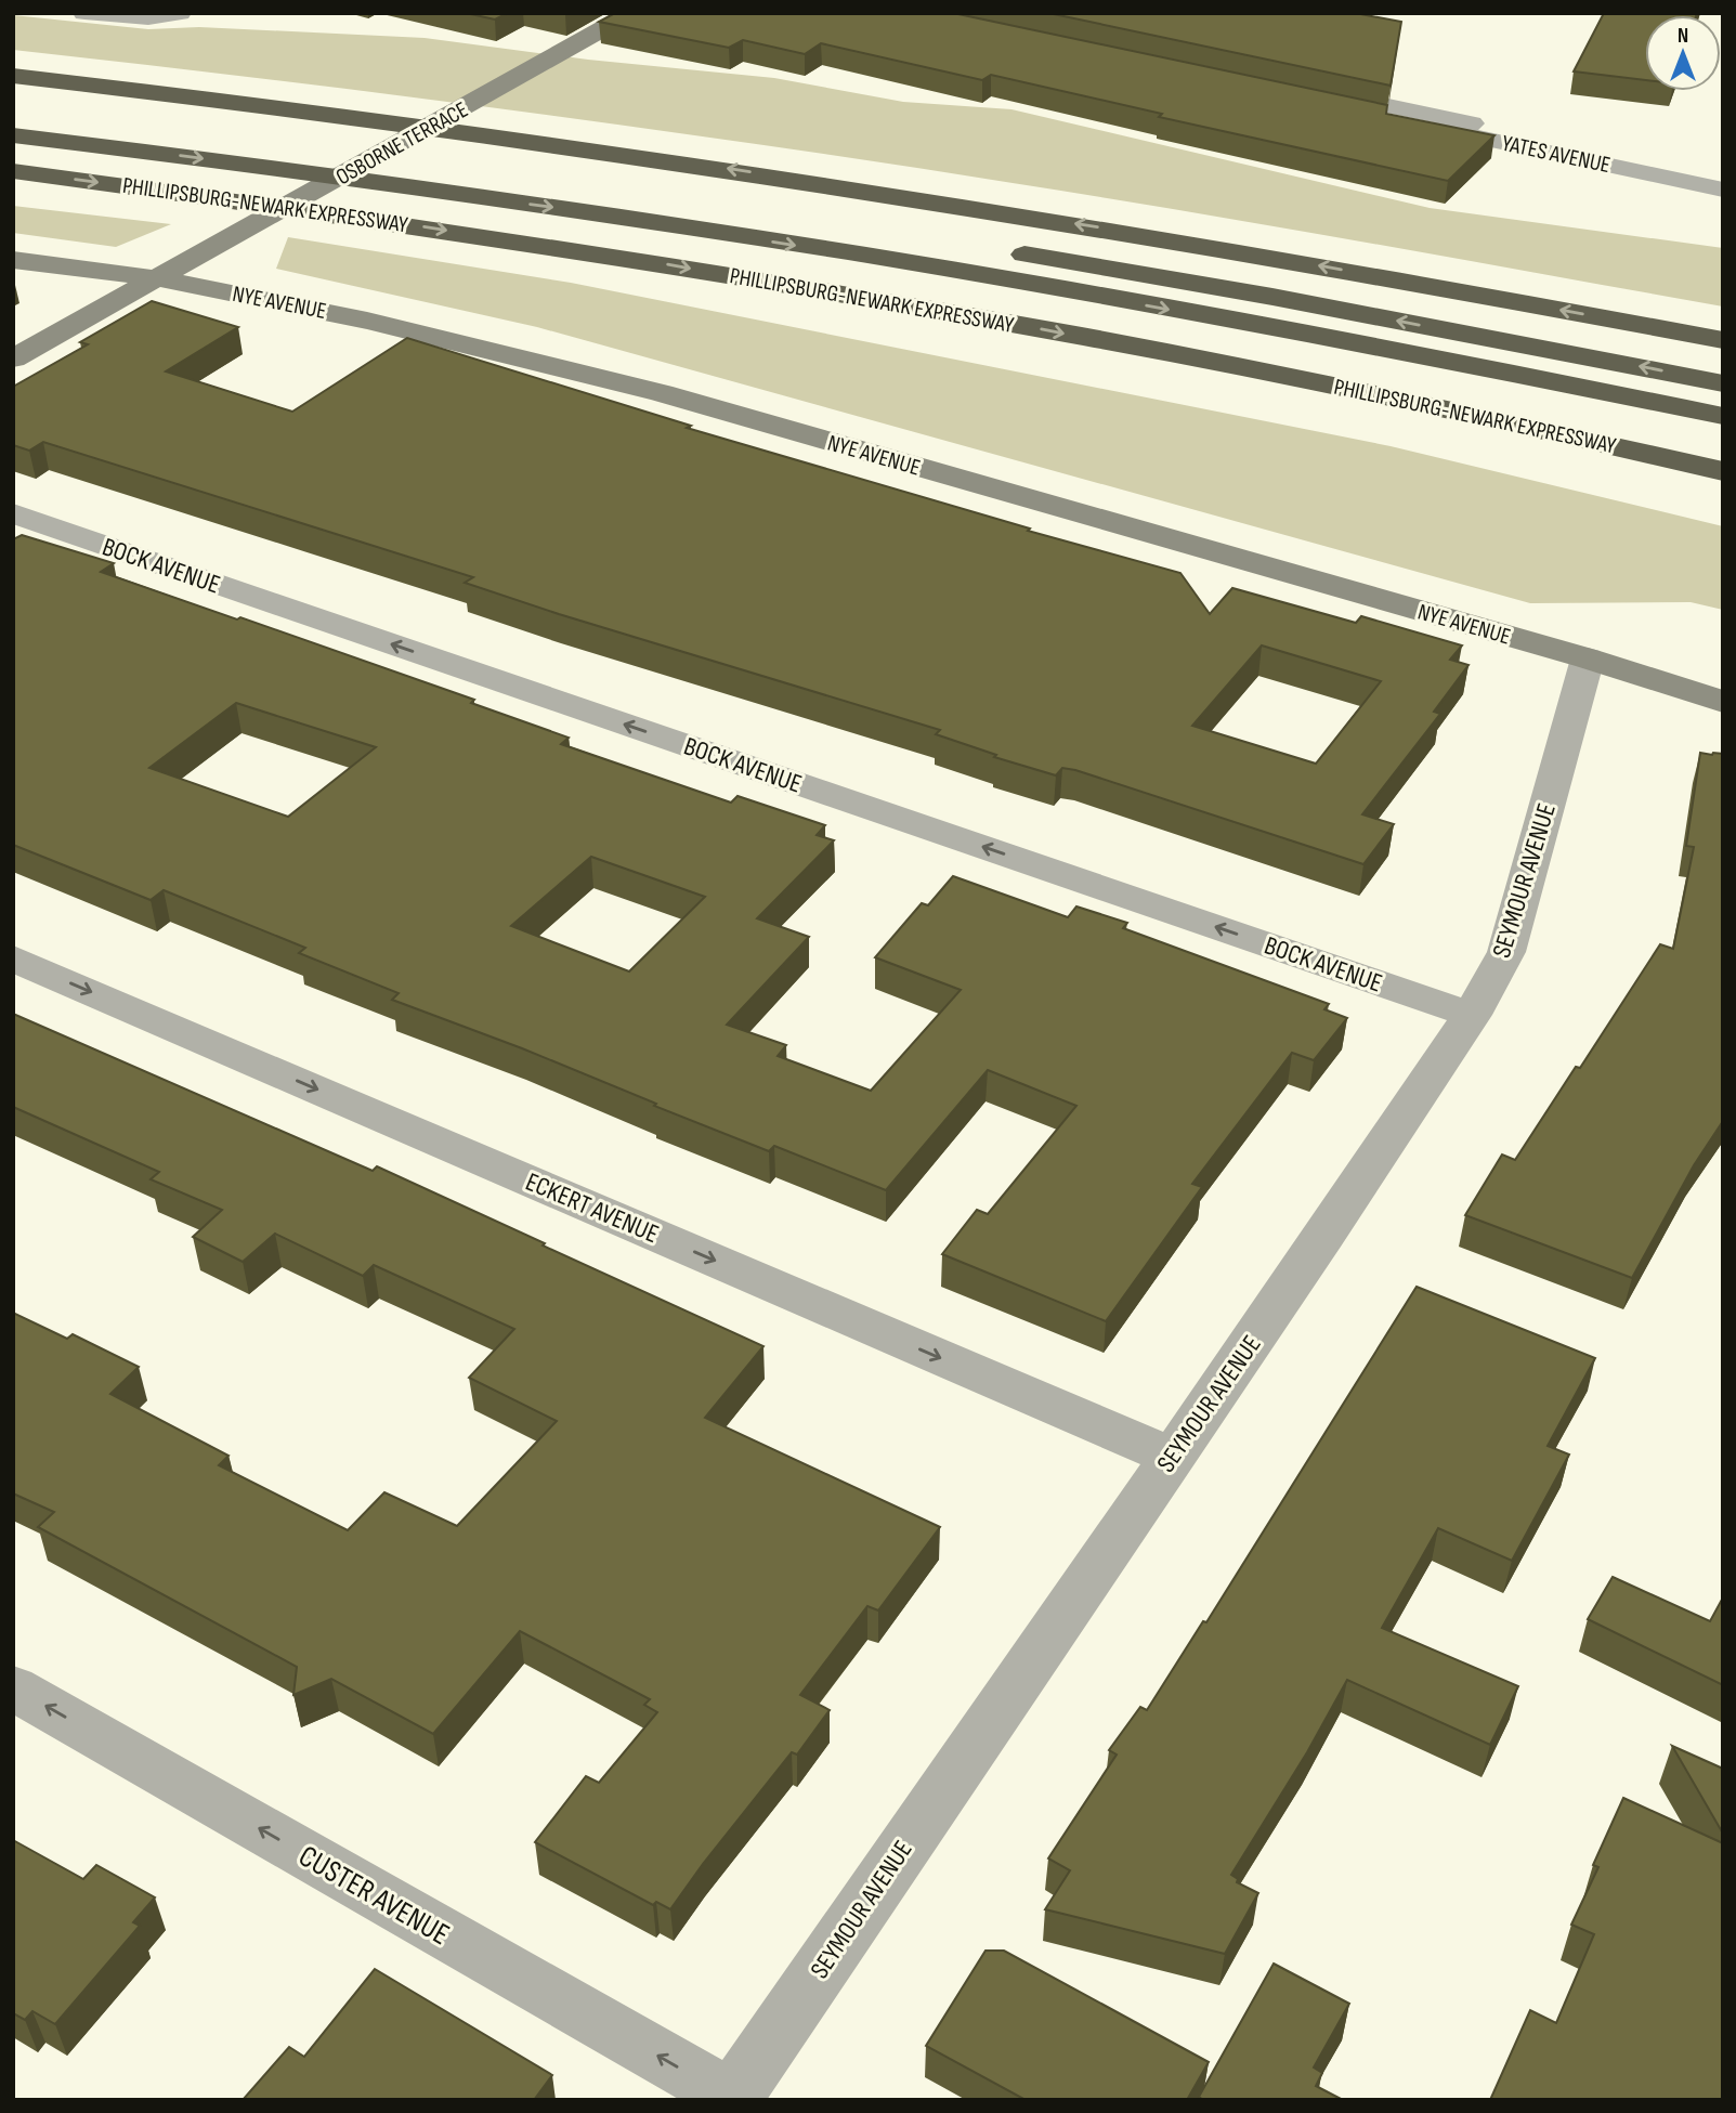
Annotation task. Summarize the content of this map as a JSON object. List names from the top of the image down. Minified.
{"streets":{"highway":["PHILLIPSBURG-NEWARK EXPRESSWAY"],"street":["OSBORNE TERRACE","YATES AVENUE","NYE AVENUE","BOCK AVENUE","SEYMOUR AVENUE","ECKERT AVENUE","CUSTER AVENUE"]},"crossings":[["OSBORNE TERRACE","NYE AVENUE"],["NYE AVENUE","SEYMOUR AVENUE"],["BOCK AVENUE","SEYMOUR AVENUE"],["SEYMOUR AVENUE","ECKERT AVENUE"],["SEYMOUR AVENUE","CUSTER AVENUE"]],"one_way":["BOCK AVENUE","ECKERT AVENUE","CUSTER AVENUE"],"north":"top"}
